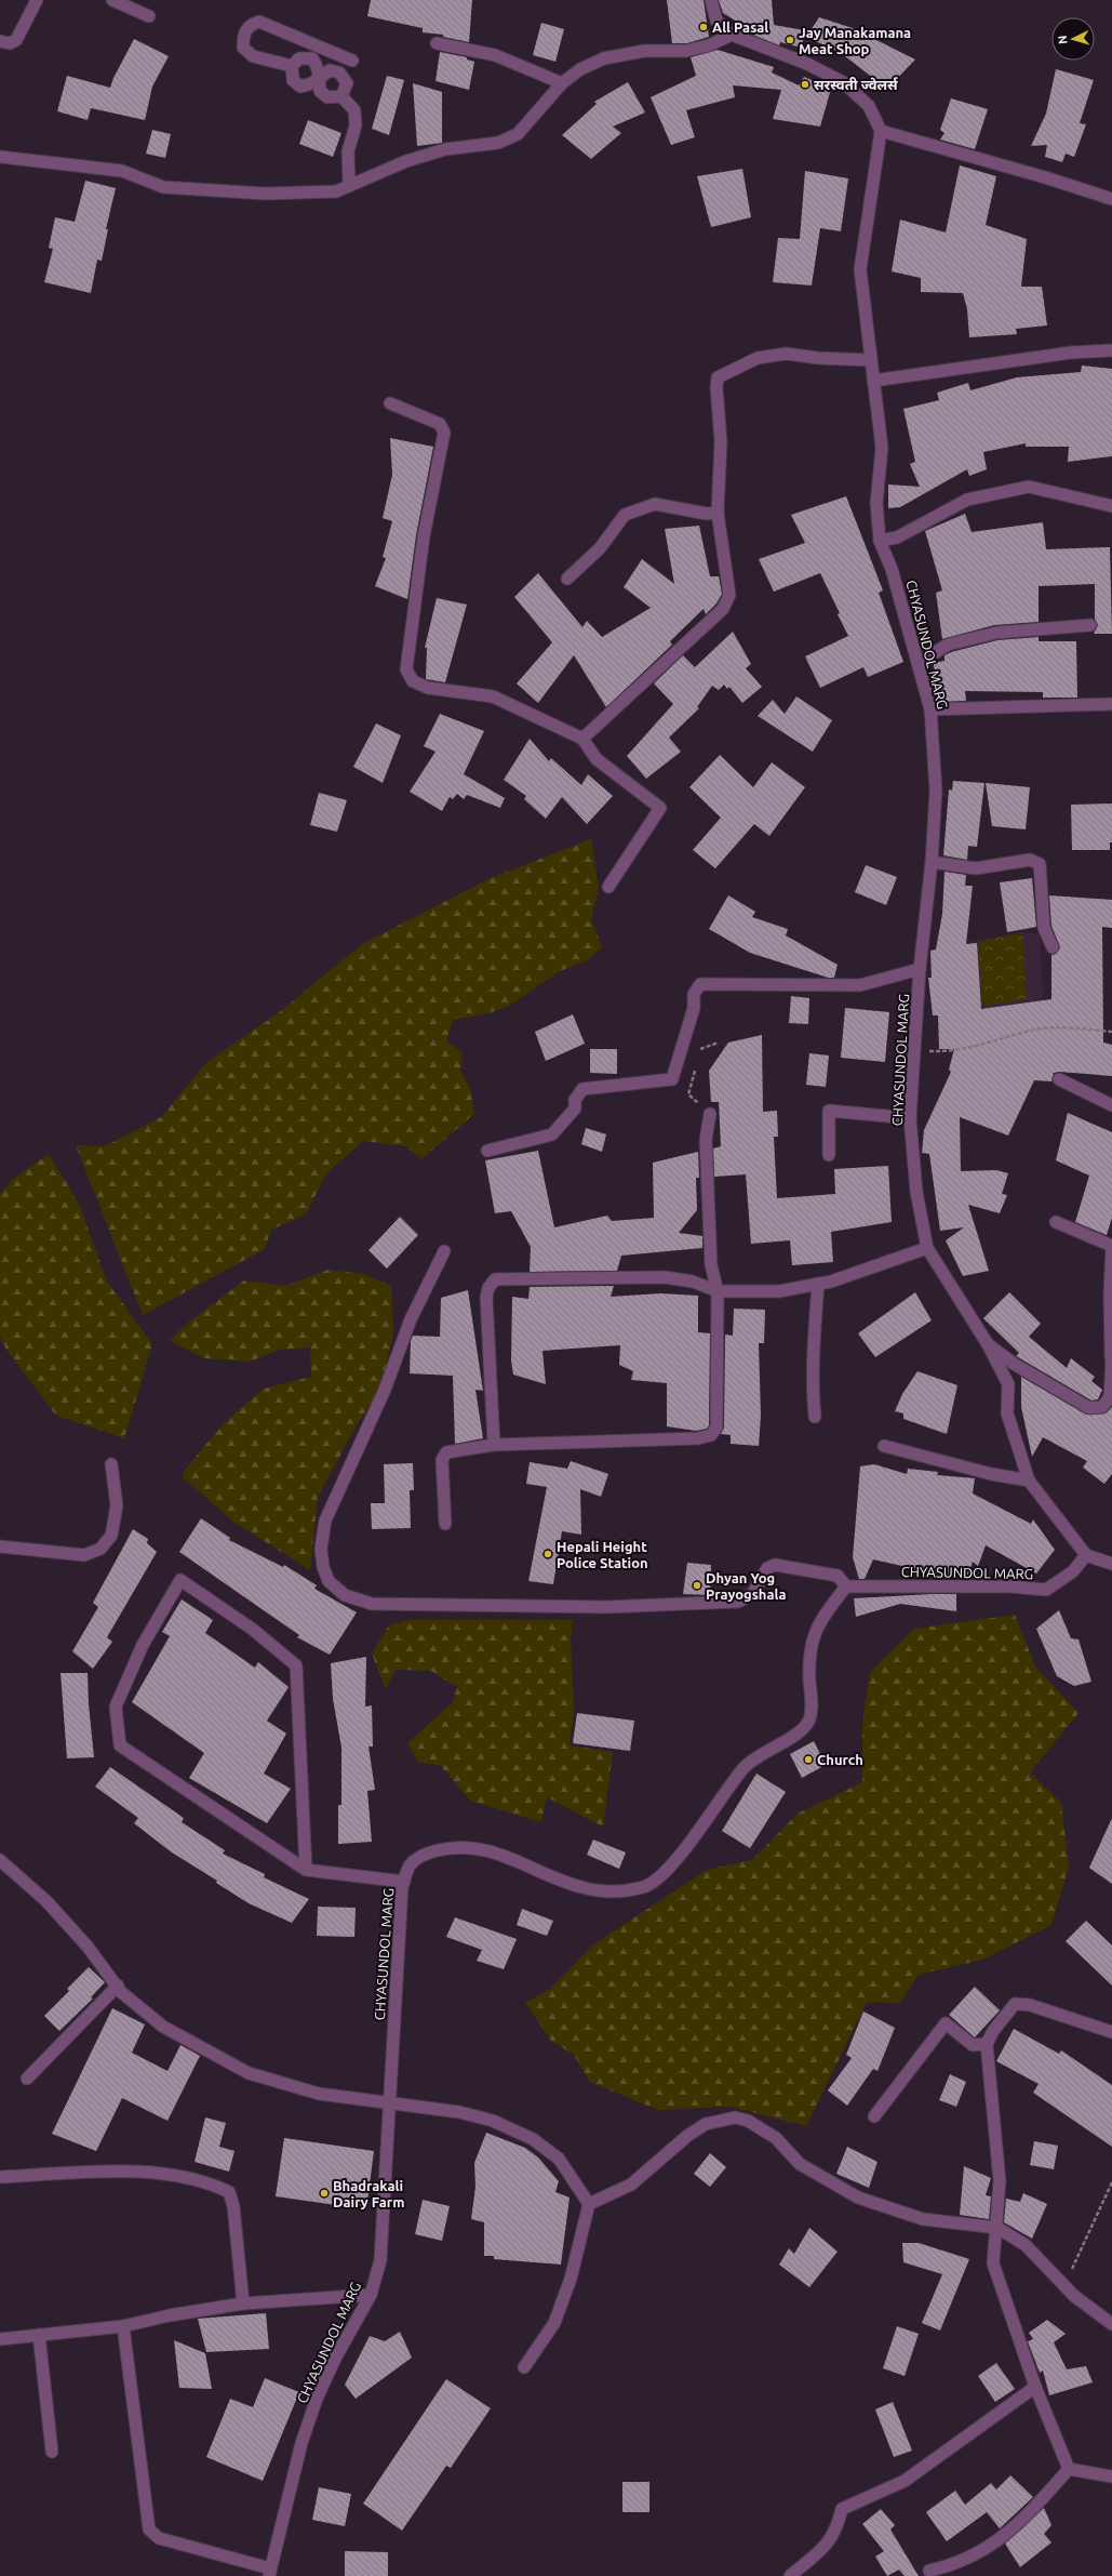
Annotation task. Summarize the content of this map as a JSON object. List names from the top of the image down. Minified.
{"streets":{"street":["CHYASUNDOL MARG"]},"places":["All Pasal","Jay Manakamana Meat Shop","सरस्वती ज्वेलर्स","Hepali Height Police Station","Dhyan Yog Prayogshala","Church","Bhadrakali Dairy Farm"],"north":"left"}
